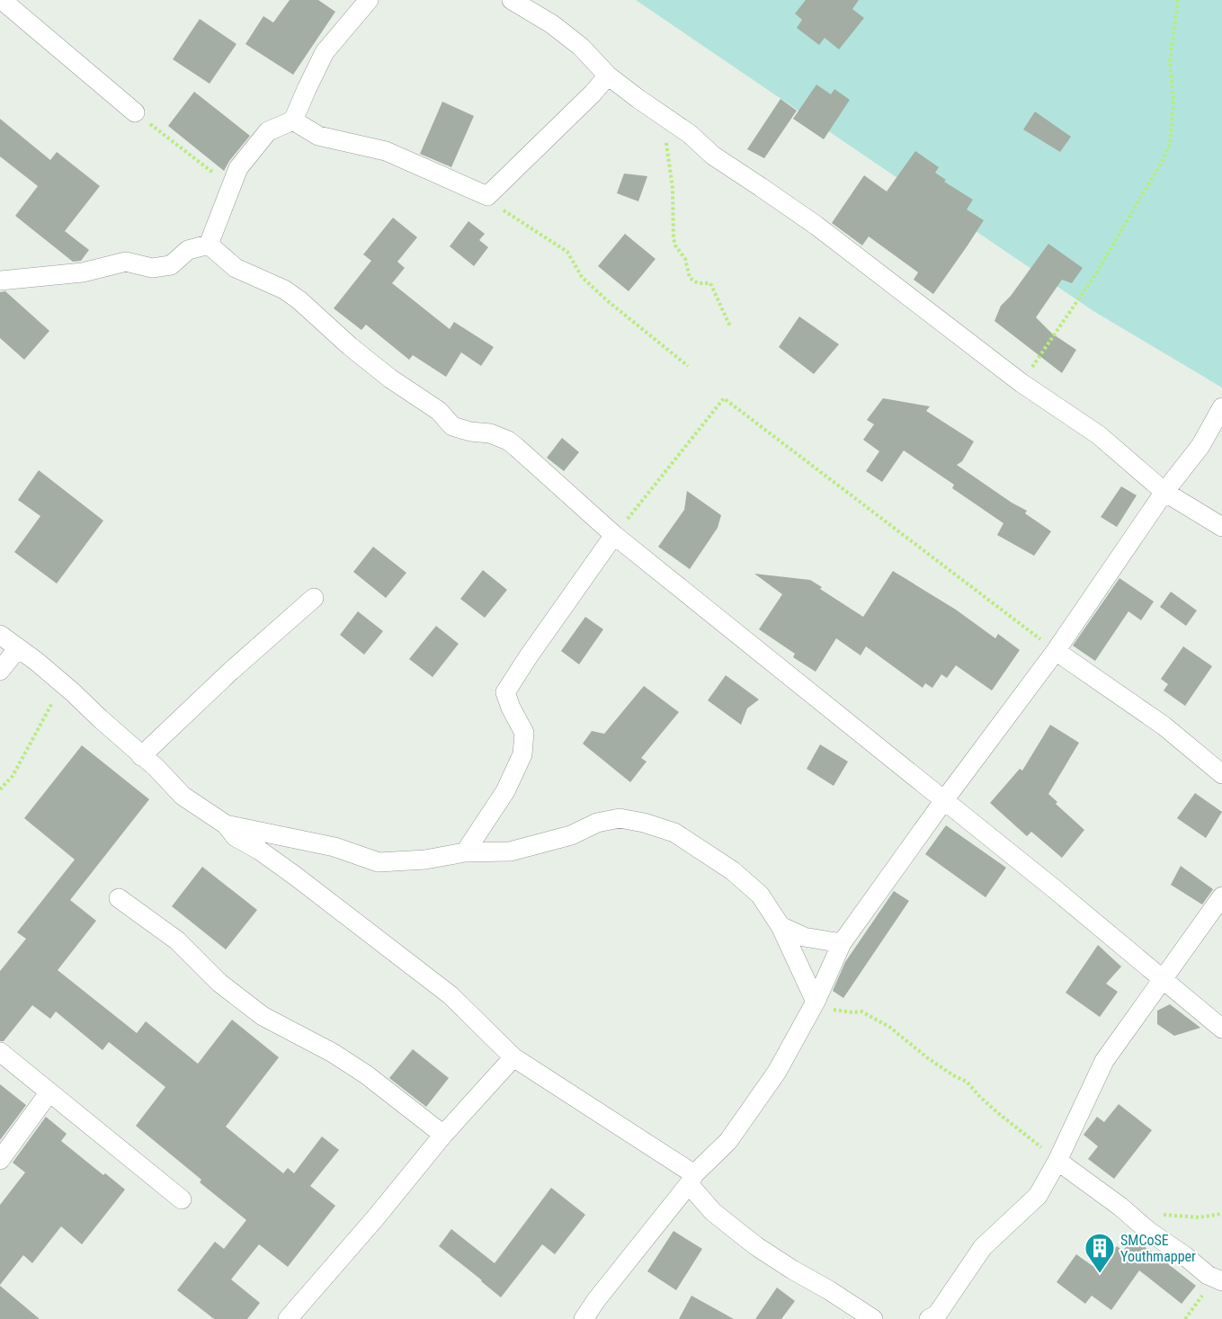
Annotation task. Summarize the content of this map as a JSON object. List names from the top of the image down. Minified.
{"places":{"building":["SMCoSE Youthmapper"]}}
